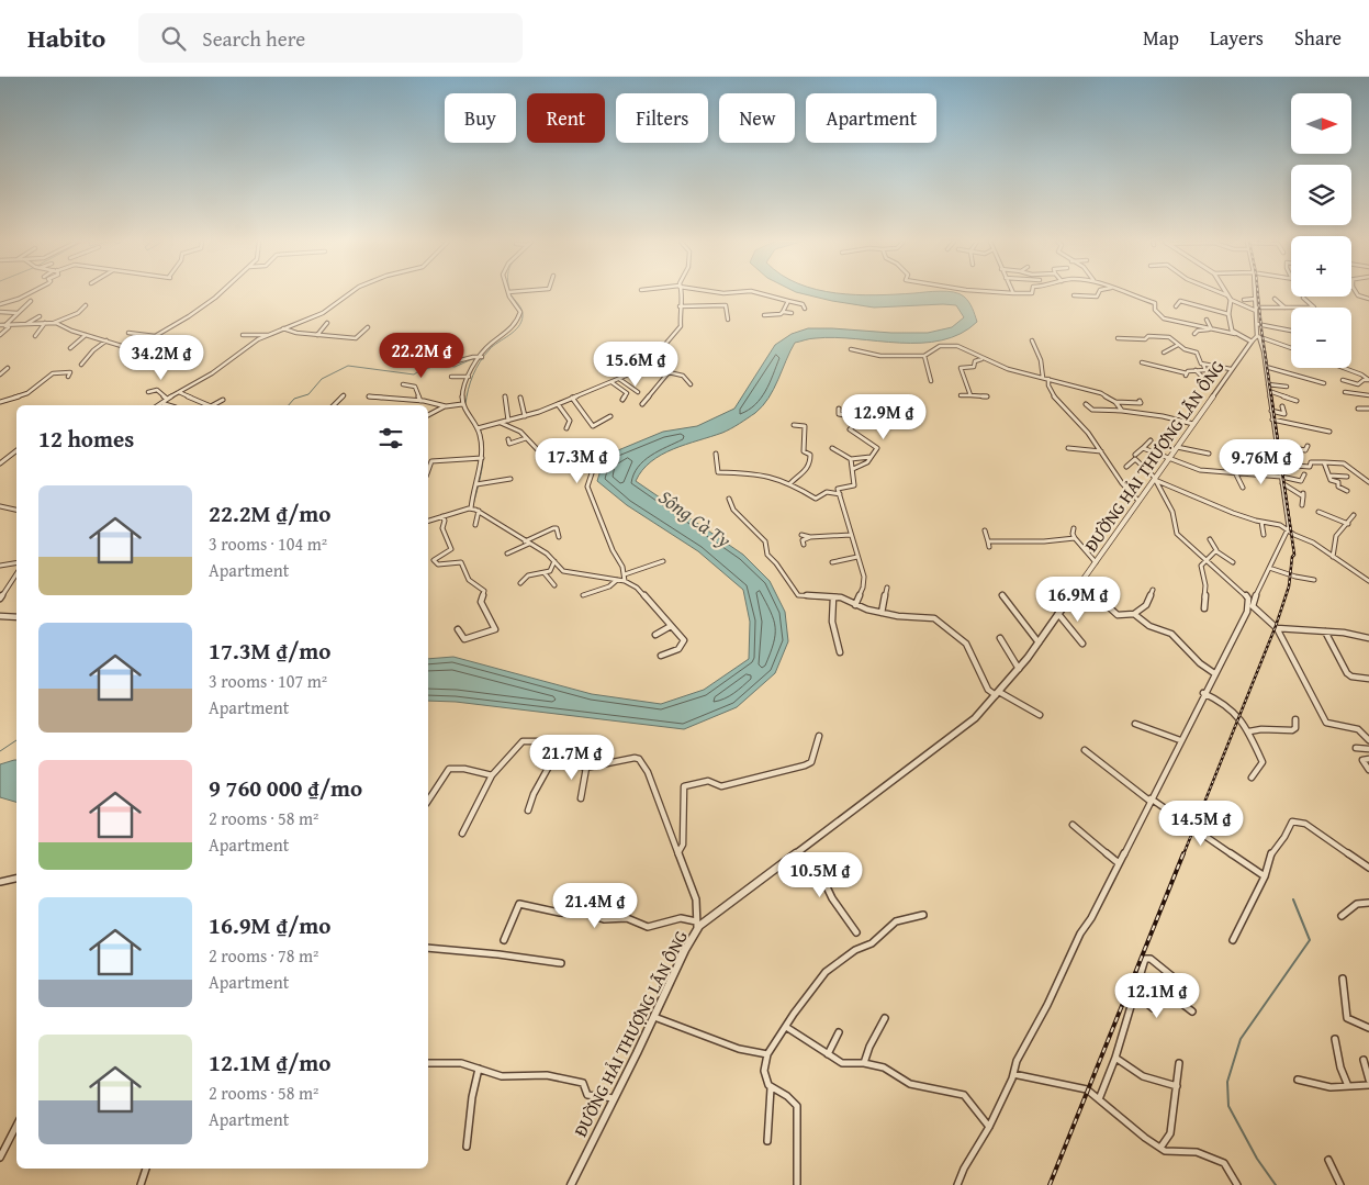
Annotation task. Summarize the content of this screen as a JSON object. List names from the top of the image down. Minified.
{"streets":{"street":["ĐƯỜNG HẢI THƯỢNG LÃN ÔNG"]},"water":["Sông Cà Ty"],"north":"right","page":{"header":"Habito","search":"Search here","nav":["Map","Layers","Share"],"map_buttons":["+","−"],"chip":["Buy","Rent","Filters","New","Apartment"],"price":["22.2M ₫","34.2M ₫","15.6M ₫","12.9M ₫","17.3M ₫","9.76M ₫","16.9M ₫","21.7M ₫","14.5M ₫","10.5M ₫","21.4M ₫","12.1M ₫"],"heading":"12 homes","list":[{"name":"22.2M ₫/mo","note":"3 rooms · 104 m² · Apartment"},{"name":"17.3M ₫/mo","note":"3 rooms · 107 m² · Apartment"},{"name":"9 760 000 ₫/mo","note":"2 rooms · 58 m² · Apartment"},{"name":"16.9M ₫/mo","note":"2 rooms · 78 m² · Apartment"},{"name":"12.1M ₫/mo","note":"2 rooms · 58 m² · Apartment"}]}}
